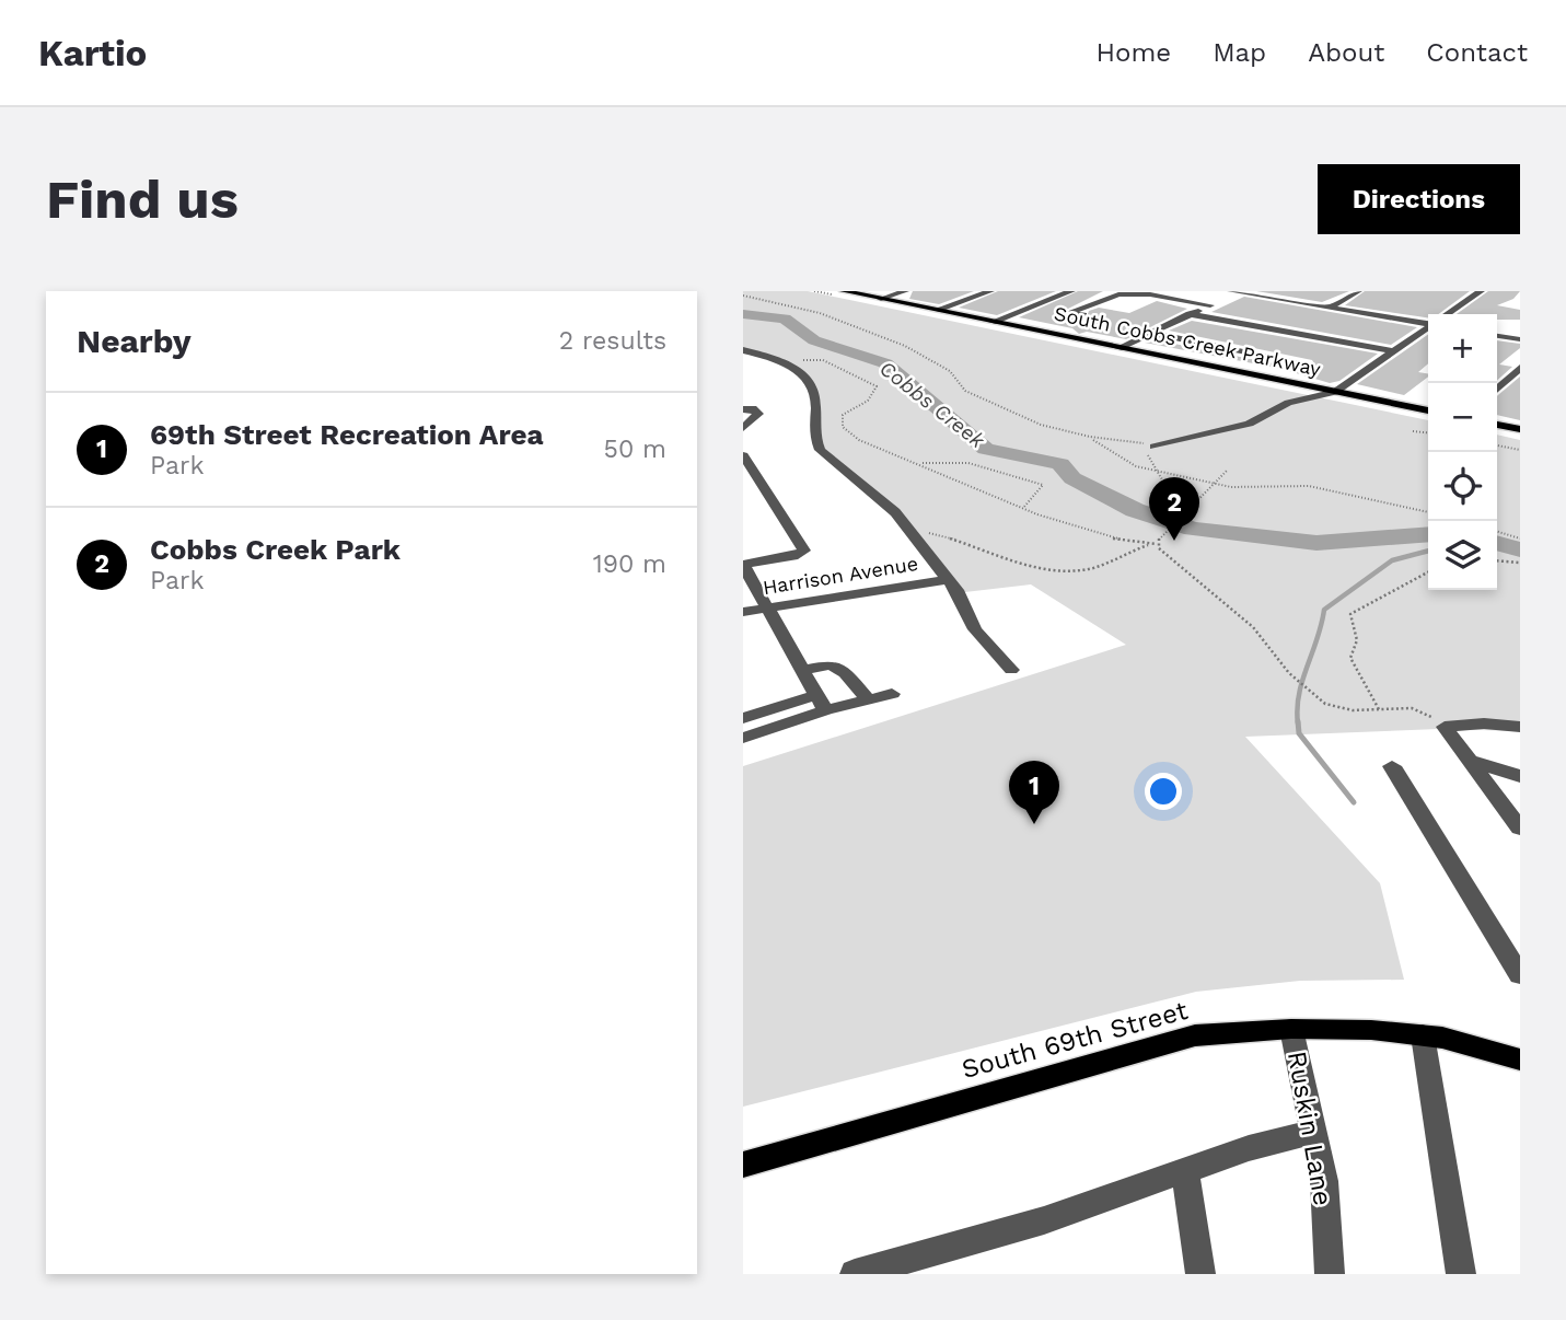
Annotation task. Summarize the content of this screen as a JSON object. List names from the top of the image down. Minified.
{"streets":{"main road":["South Cobbs Creek Parkway","South 69th Street"],"street":["Harrison Avenue","Ruskin Lane"]},"crossings":[["South 69th Street","Ruskin Lane"]],"water":["Cobbs Creek"],"page":{"header":"Kartio","nav":["Home","Map","About","Contact"],"buttons":"Directions","title":"Find us","heading":["Nearby","2 results"],"map_buttons":["+","−"],"list":[{"mark":"1","name":"69th Street Recreation Area","note":"Park","value":"50 m"},{"mark":"2","name":"Cobbs Creek Park","note":"Park","value":"190 m"}],"pins":["2","1"]}}
